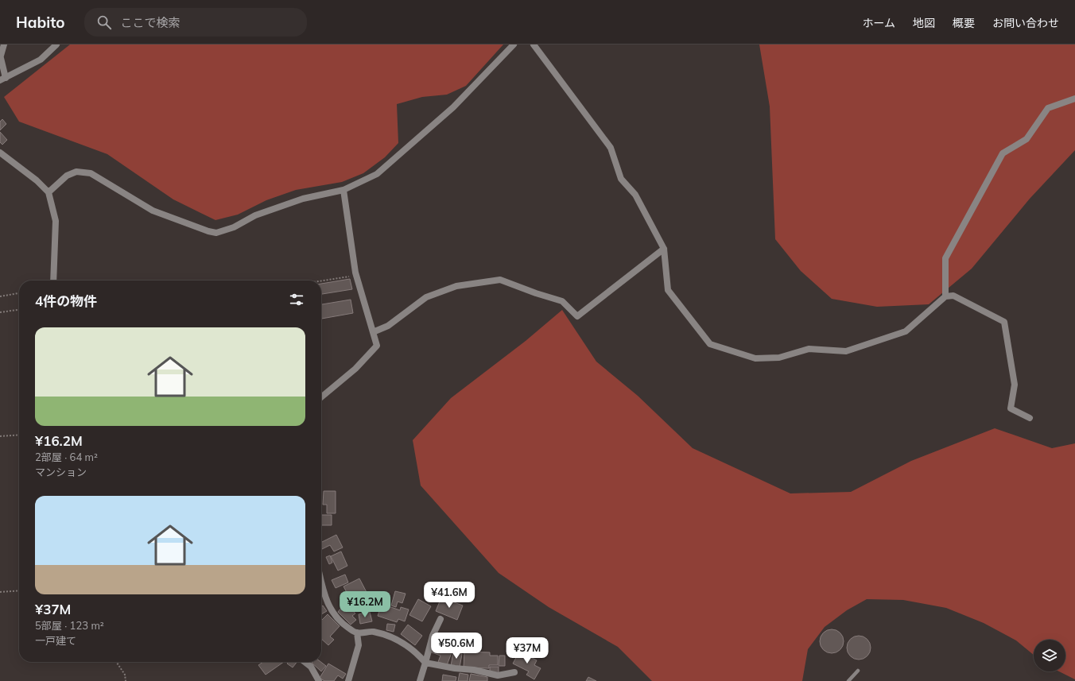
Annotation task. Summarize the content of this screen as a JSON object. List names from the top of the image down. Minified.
{"page":{"header":"Habito","search":"ここで検索","nav":["ホーム","地図","概要","お問い合わせ"],"heading":"4件の物件","list":[{"name":"¥16.2M","note":"2部屋 · 64 m² · マンション"},{"name":"¥37M","note":"5部屋 · 123 m² · 一戸建て"}],"price":["¥41.6M","¥16.2M","¥50.6M","¥37M"]}}
